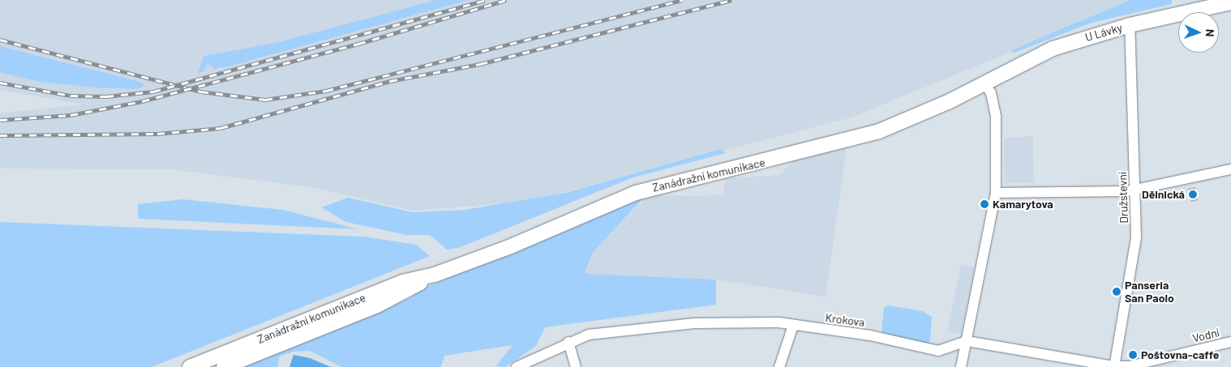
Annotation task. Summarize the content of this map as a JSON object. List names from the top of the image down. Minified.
{"streets":{"main road":["U Lávky","Zanádražní komunikace"],"street":["Družstevní","Krokova","Vodní"]},"crossings":[["U Lávky","Zanádražní komunikace"],["U Lávky","Družstevní"],["Družstevní","Krokova"],["Družstevní","Vodní"],["Krokova","Vodní"]],"places":["Dělnická","Kamarytova","Panseria San Paolo","Poštovna-caffe"],"north":"right"}
